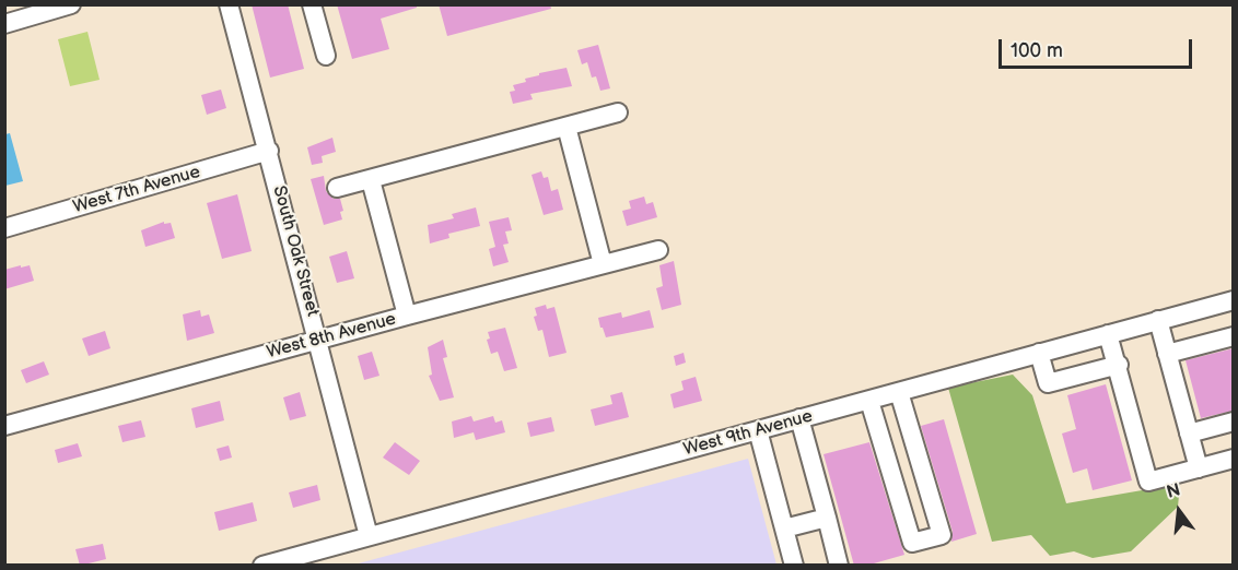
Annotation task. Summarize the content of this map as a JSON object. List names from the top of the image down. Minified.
{"streets":{"street":["West 7th Avenue","South Oak Street","West 8th Avenue","West 9th Avenue"]},"crossings":[["West 7th Avenue","South Oak Street"],["South Oak Street","West 8th Avenue"],["South Oak Street","West 9th Avenue"]],"scale_bar":"100 m","north":"top"}
